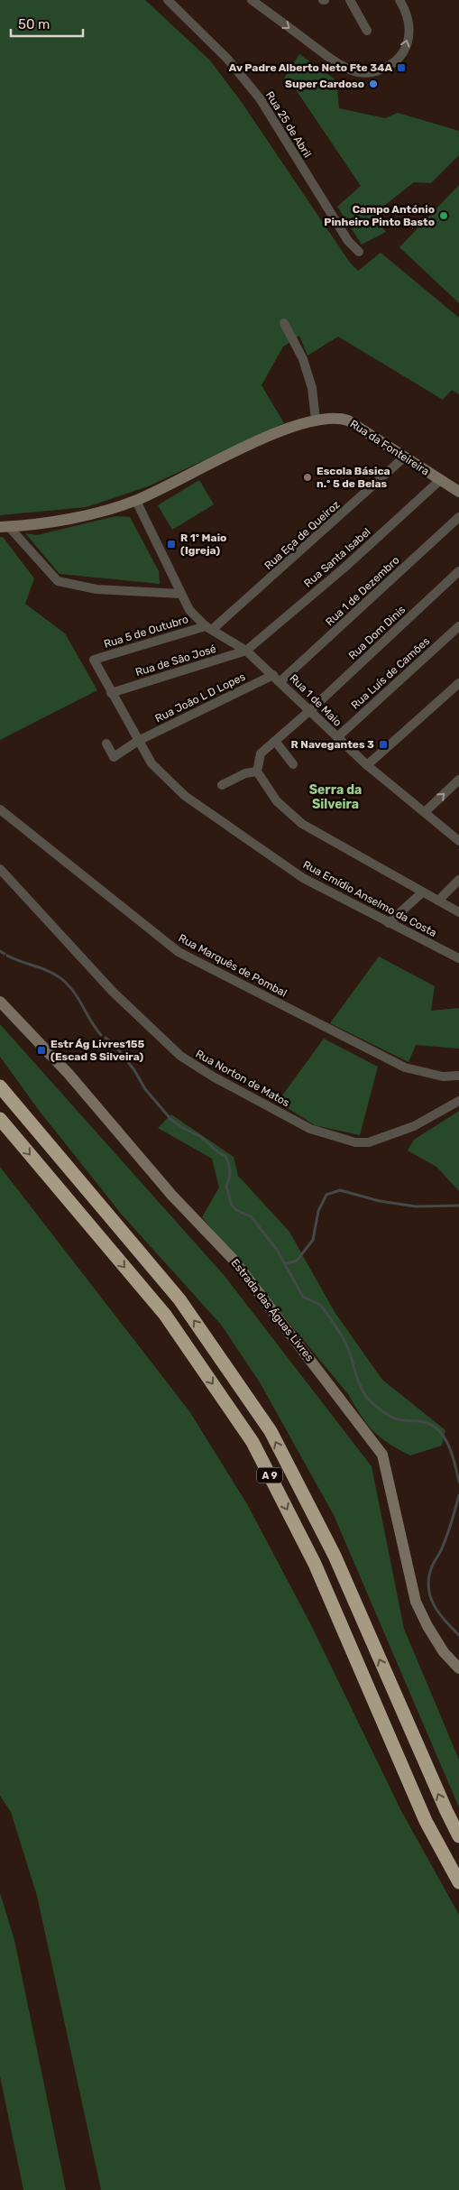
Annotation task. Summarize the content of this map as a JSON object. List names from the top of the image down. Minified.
{"streets":{"highway":["A 9"],"street":["Rua 25 de Abril","Rua da Fonteireira","Rua Eça de Queiroz","Rua Santa Isabel","Rua 1 de Dezembro","Rua 5 de Outubro","Rua Dom Dinis","Rua de São José","Rua Luís de Camões","Rua João L D Lopes","Rua 1 de Maio","Rua Emídio Anselmo da Costa","Rua Marquês de Pombal","Rua Norton de Matos","Estrada das Águas Livres"]},"crossings":[["Rua da Fonteireira","Rua Eça de Queiroz"],["Rua da Fonteireira","Rua Santa Isabel"],["Rua da Fonteireira","Rua 1 de Maio"],["Rua Eça de Queiroz","Rua 5 de Outubro"],["Rua Eça de Queiroz","Rua 1 de Maio"],["Rua Santa Isabel","Rua de São José"],["Rua Santa Isabel","Rua 1 de Maio"],["Rua 1 de Dezembro","Rua 1 de Maio"],["Rua 5 de Outubro","Rua 1 de Maio"],["Rua 5 de Outubro","Rua Emídio Anselmo da Costa"],["Rua Dom Dinis","Rua 1 de Maio"],["Rua de São José","Rua 1 de Maio"],["Rua de São José","Rua Emídio Anselmo da Costa"],["Rua Luís de Camões","Rua 1 de Maio"],["Rua João L D Lopes","Rua 1 de Maio"],["Rua João L D Lopes","Rua Emídio Anselmo da Costa"]],"districts":["Serra da Silveira"],"places":{"transit":["Av Padre Alberto Neto Fte 34A","R 1º Maio (Igreja)","R Navegantes 3","Estr Ág Livres155 (Escad S Silveira)"],"other":["Super Cardoso","Campo António Pinheiro Pinto Basto","Escola Básica n.º 5 de Belas"]},"scale_bar":"50 m"}
